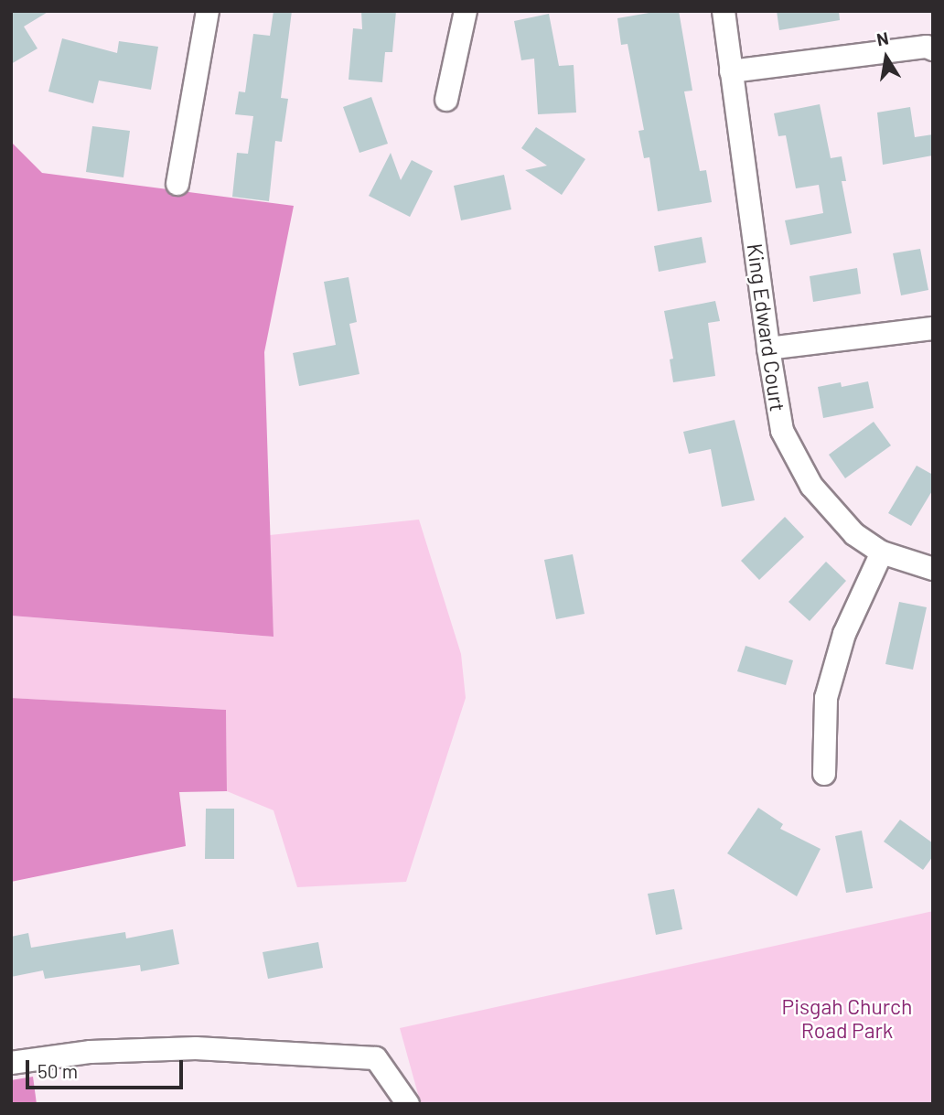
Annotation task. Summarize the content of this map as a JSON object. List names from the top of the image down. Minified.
{"streets":{"street":["King Edward Court"]},"parks":["Pisgah Church Road Park"],"scale_bar":"50 m","north":"top"}
